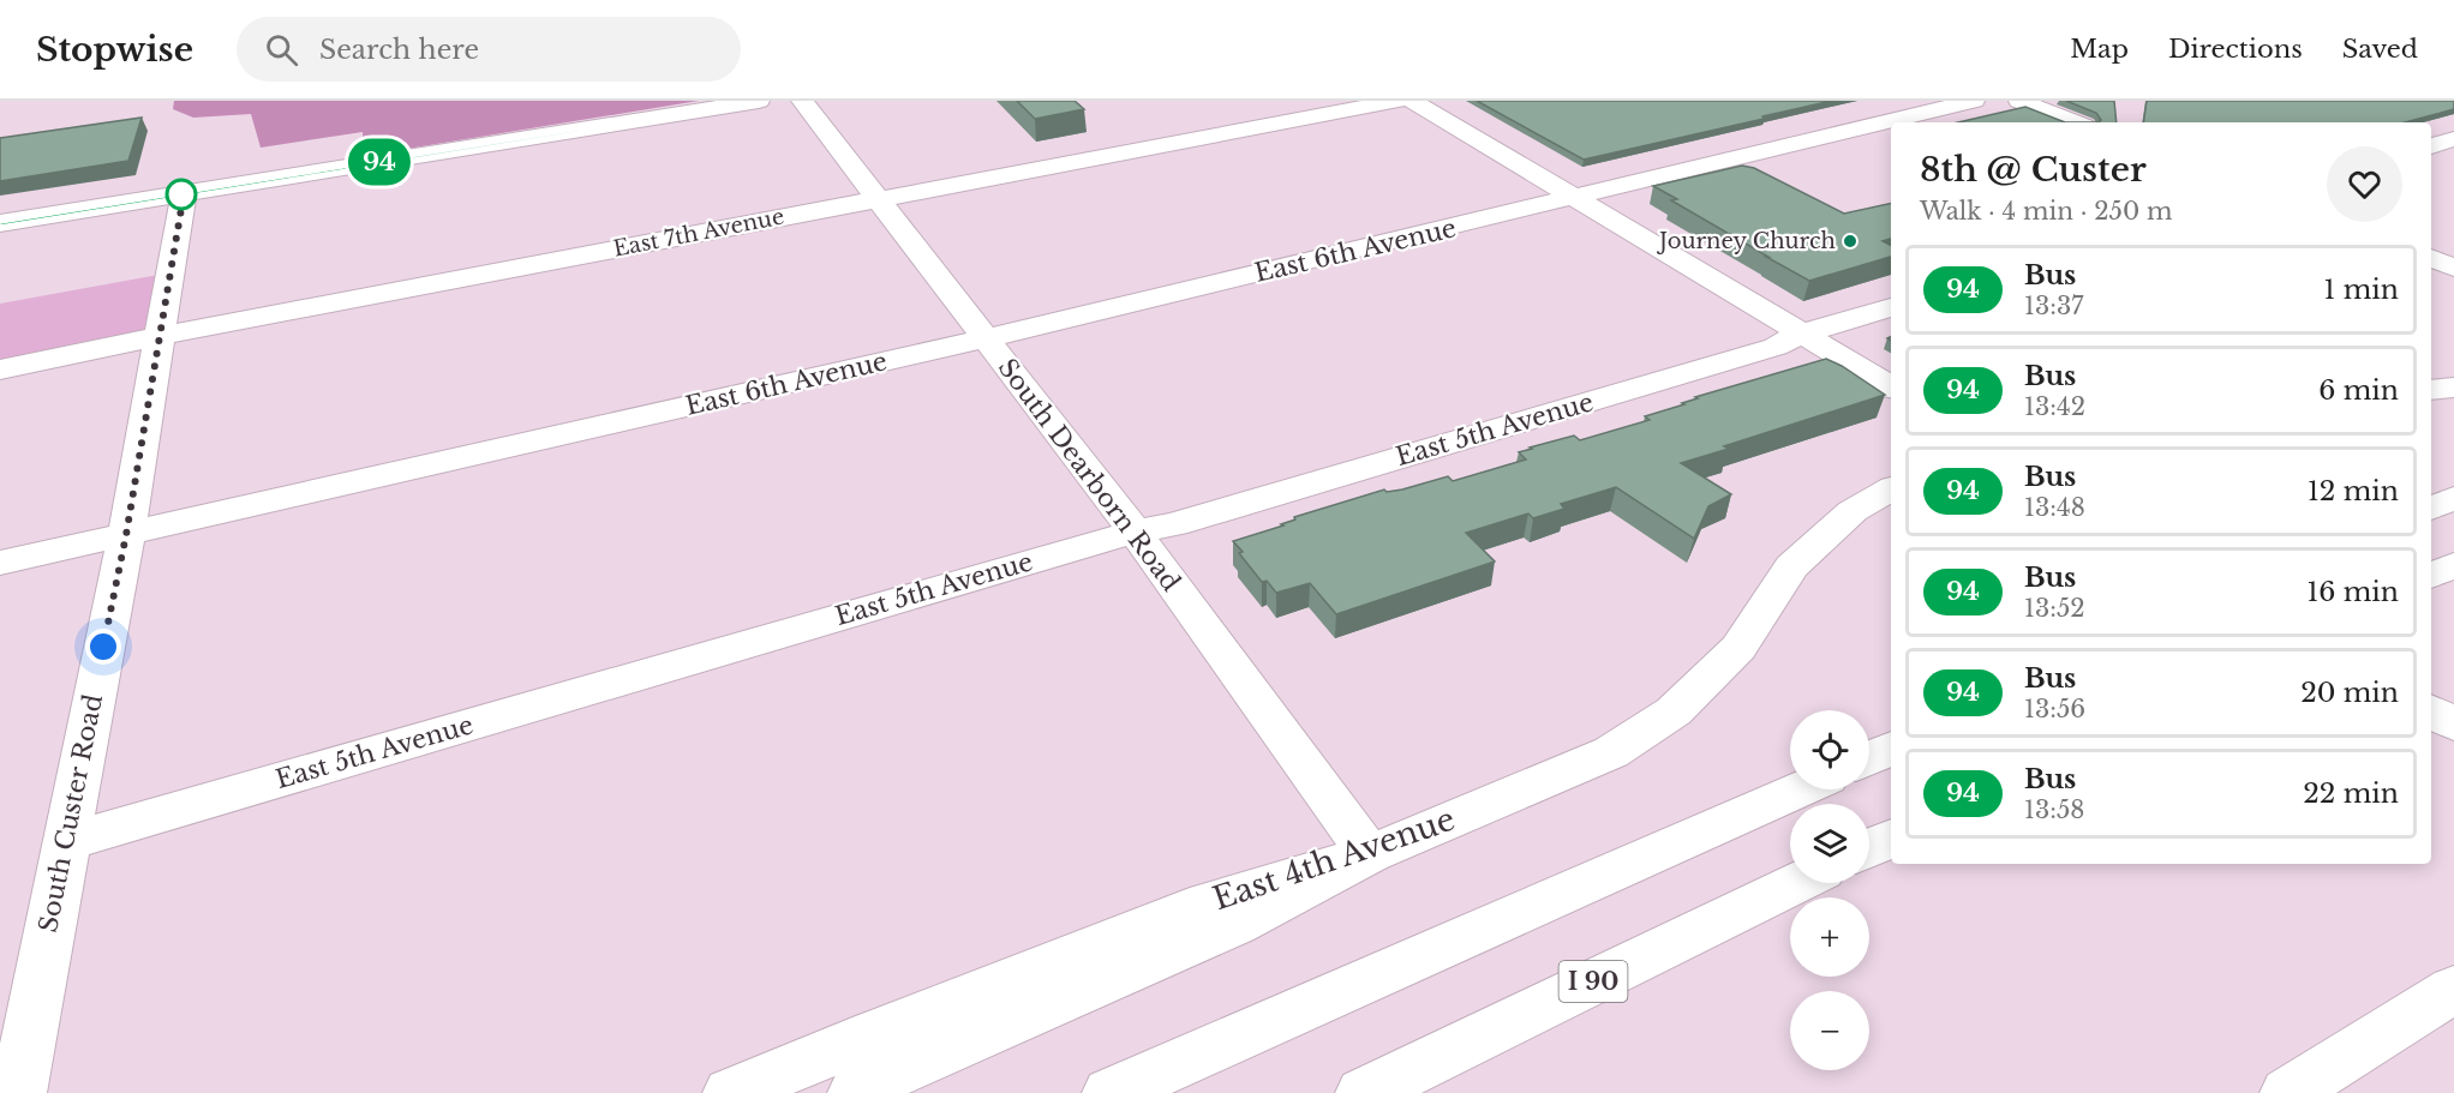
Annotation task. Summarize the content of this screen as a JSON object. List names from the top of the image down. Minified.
{"streets":{"main road":["East 7th Avenue","East 6th Avenue","East 5th Avenue","South Dearborn Road","South Custer Road","East 4th Avenue","I 90"]},"crossings":[["East 7th Avenue","South Dearborn Road"],["East 7th Avenue","South Custer Road"],["East 6th Avenue","South Dearborn Road"],["East 6th Avenue","South Custer Road"],["East 5th Avenue","South Dearborn Road"],["East 5th Avenue","South Custer Road"],["South Dearborn Road","East 4th Avenue"]],"places":["Journey Church"],"lines":["bus line 94"],"page":{"header":"Stopwise","search":"Search here","nav":["Map","Directions","Saved"],"on_map":"94","heading":["8th @ Custer","Walk · 4 min · 250 m"],"list":[{"mark":"94","name":"Bus","note":"13:37","value":"1 min"},{"mark":"94","name":"Bus","note":"13:42","value":"6 min"},{"mark":"94","name":"Bus","note":"13:48","value":"12 min"},{"mark":"94","name":"Bus","note":"13:52","value":"16 min"},{"mark":"94","name":"Bus","note":"13:56","value":"20 min"},{"mark":"94","name":"Bus","note":"13:58","value":"22 min"}],"map_buttons":["+","−"]}}
